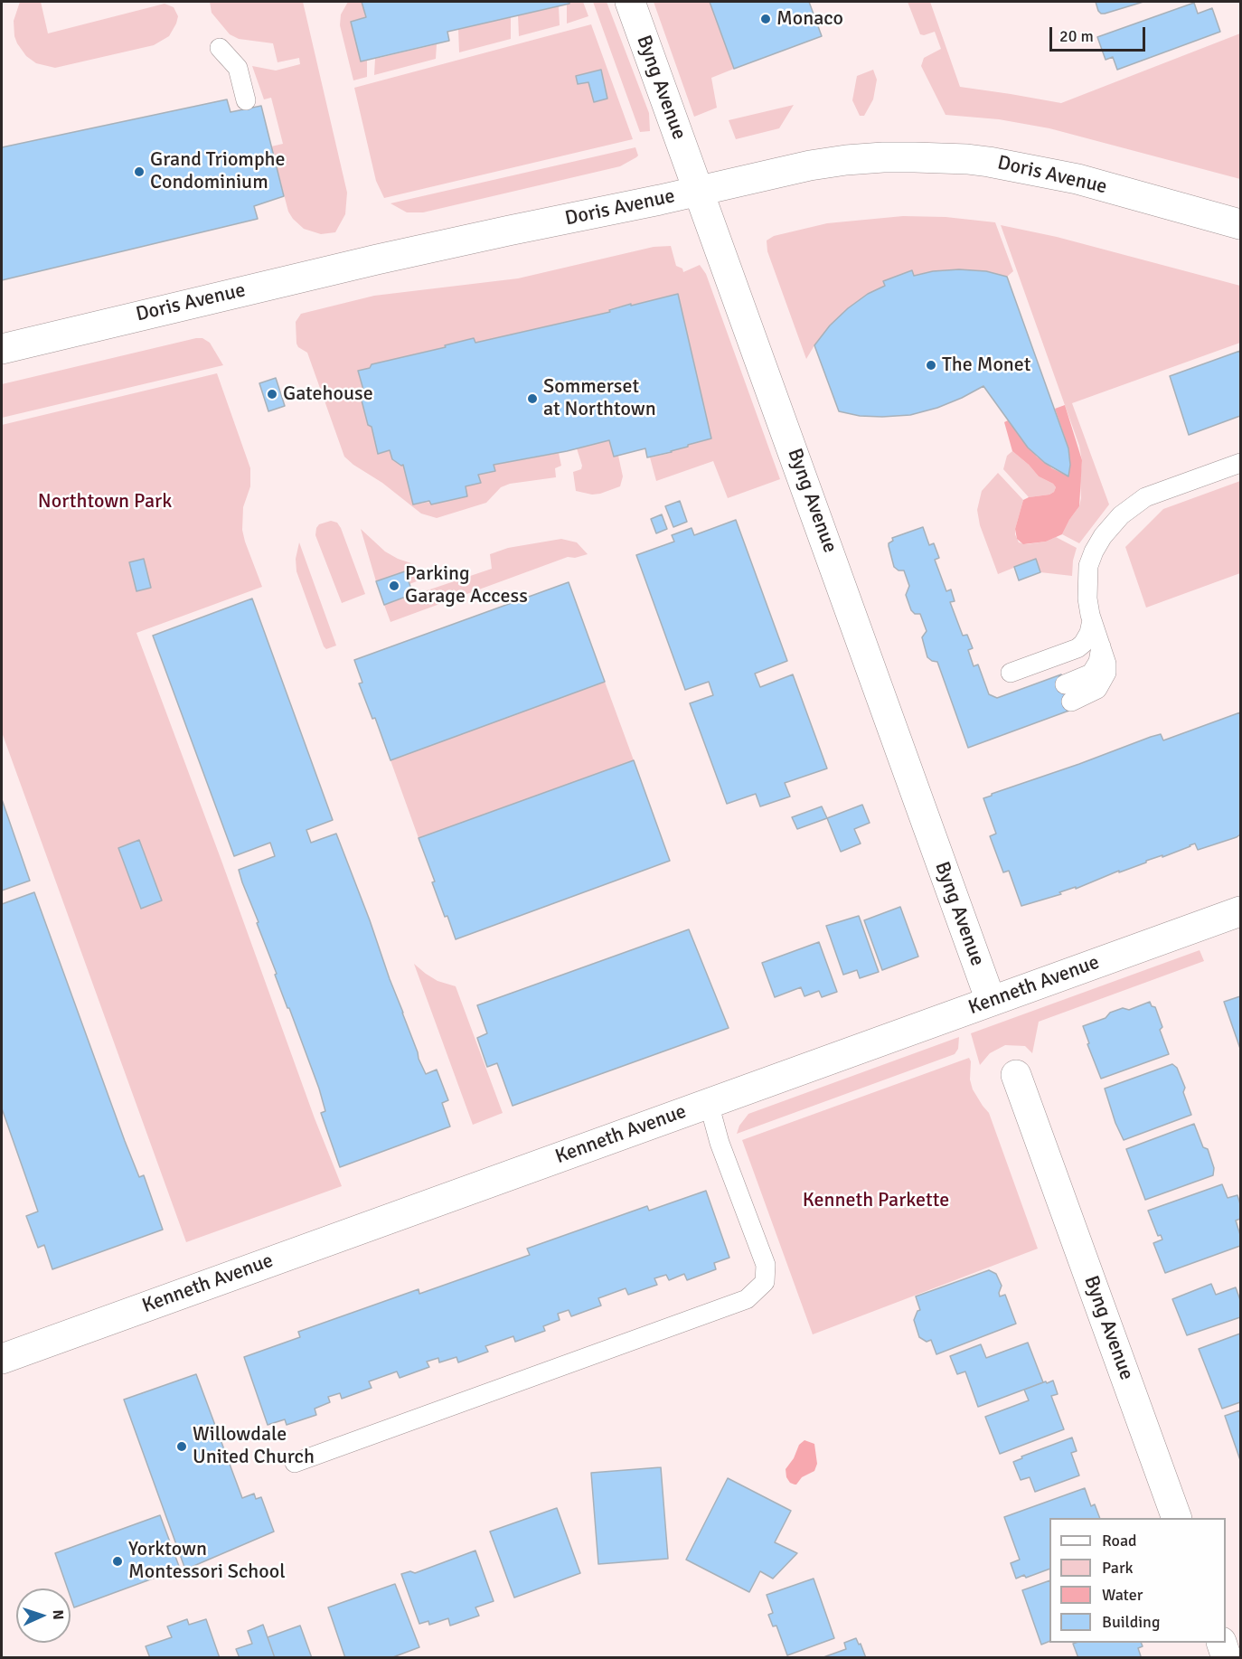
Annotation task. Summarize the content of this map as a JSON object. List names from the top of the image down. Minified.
{"streets":{"street":["Byng Avenue","Doris Avenue","Kenneth Avenue"]},"crossings":[["Byng Avenue","Doris Avenue"],["Byng Avenue","Kenneth Avenue"]],"parks":["Northtown Park","Kenneth Parkette"],"places":["Monaco","Grand Triomphe Condominium","The Monet","Gatehouse","Sommerset at Northtown","Parking Garage Access","Willowdale United Church","Yorktown Montessori School"],"legend":["Road","Park","Water","Building"],"scale_bar":"20 m","north":"right"}
